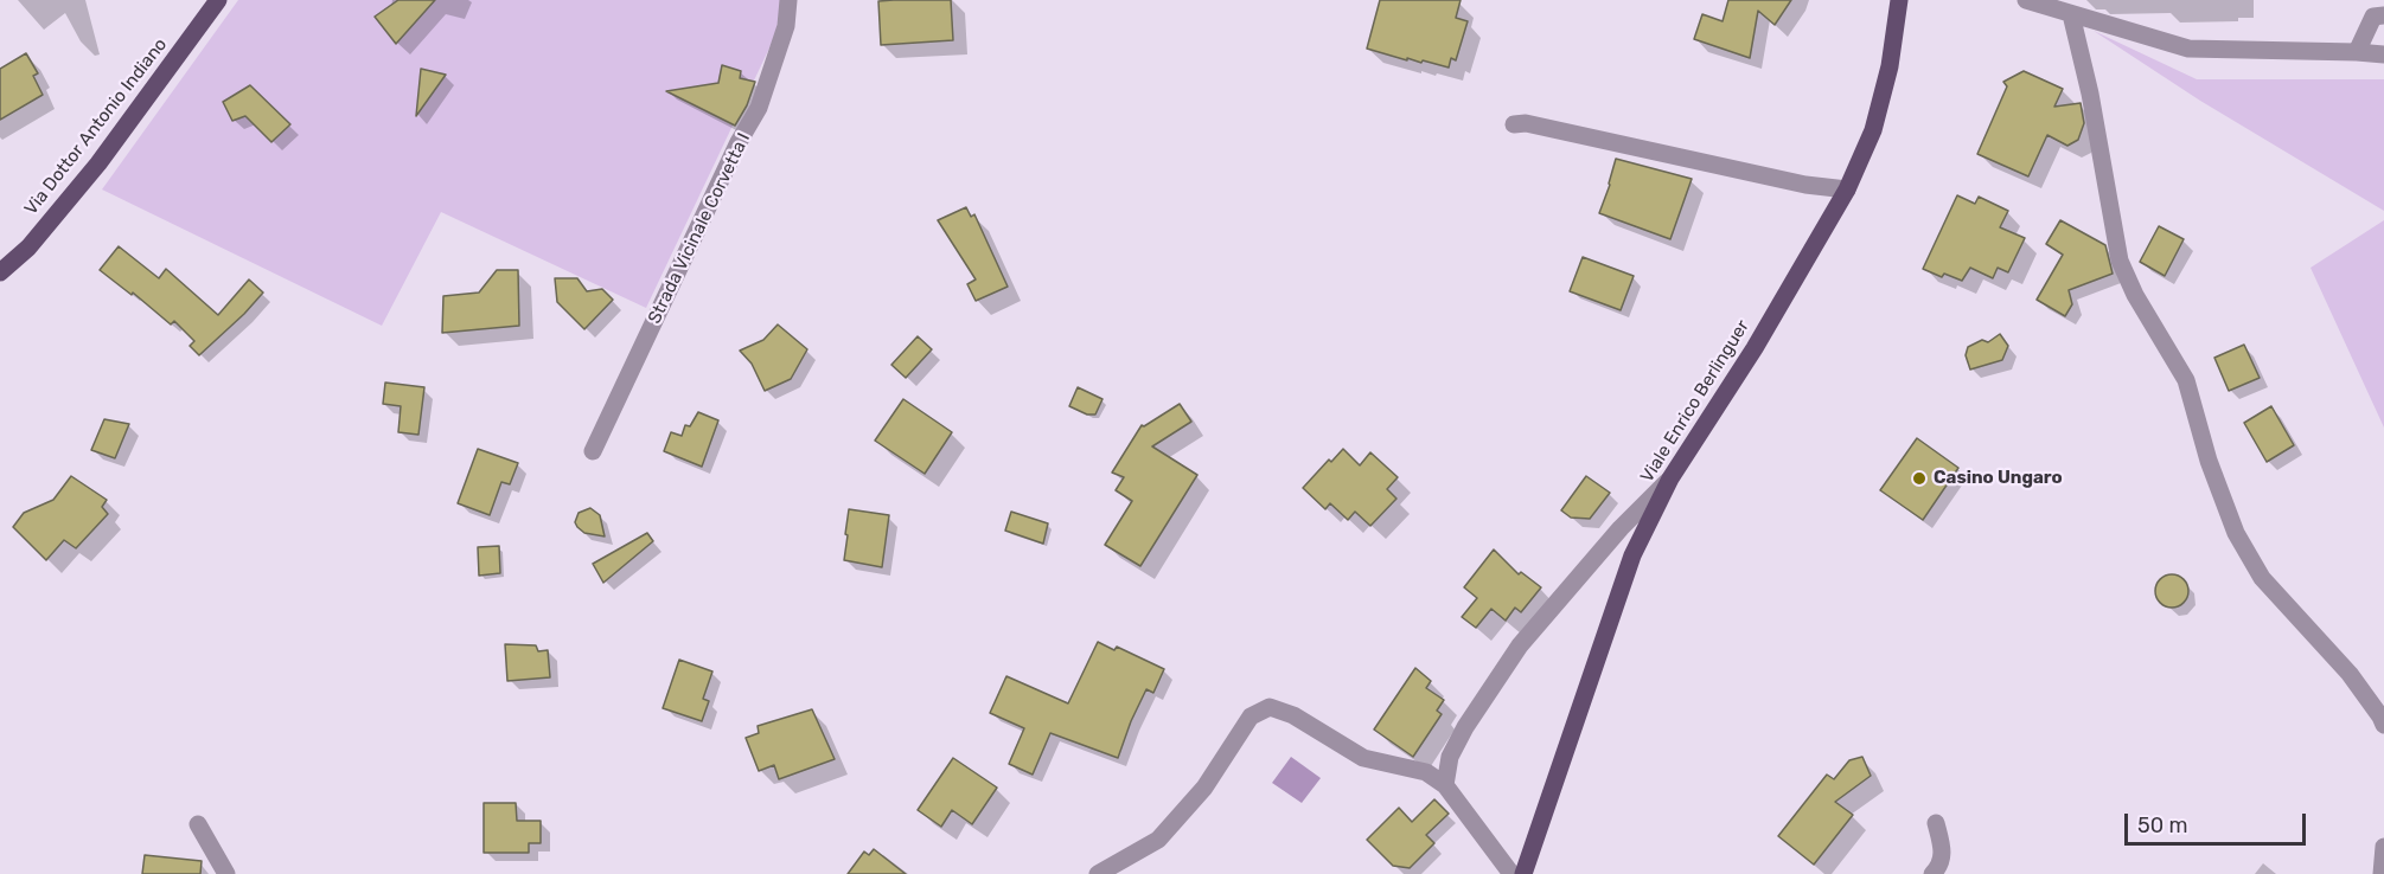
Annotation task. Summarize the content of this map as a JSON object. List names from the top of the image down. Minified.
{"streets":{"main road":["Via Dottor Antonio Indiano","Viale Enrico Berlinguer"],"street":["Strada Vicinale Corvetta I"]},"places":["Casino Ungaro"],"scale_bar":"50 m"}
